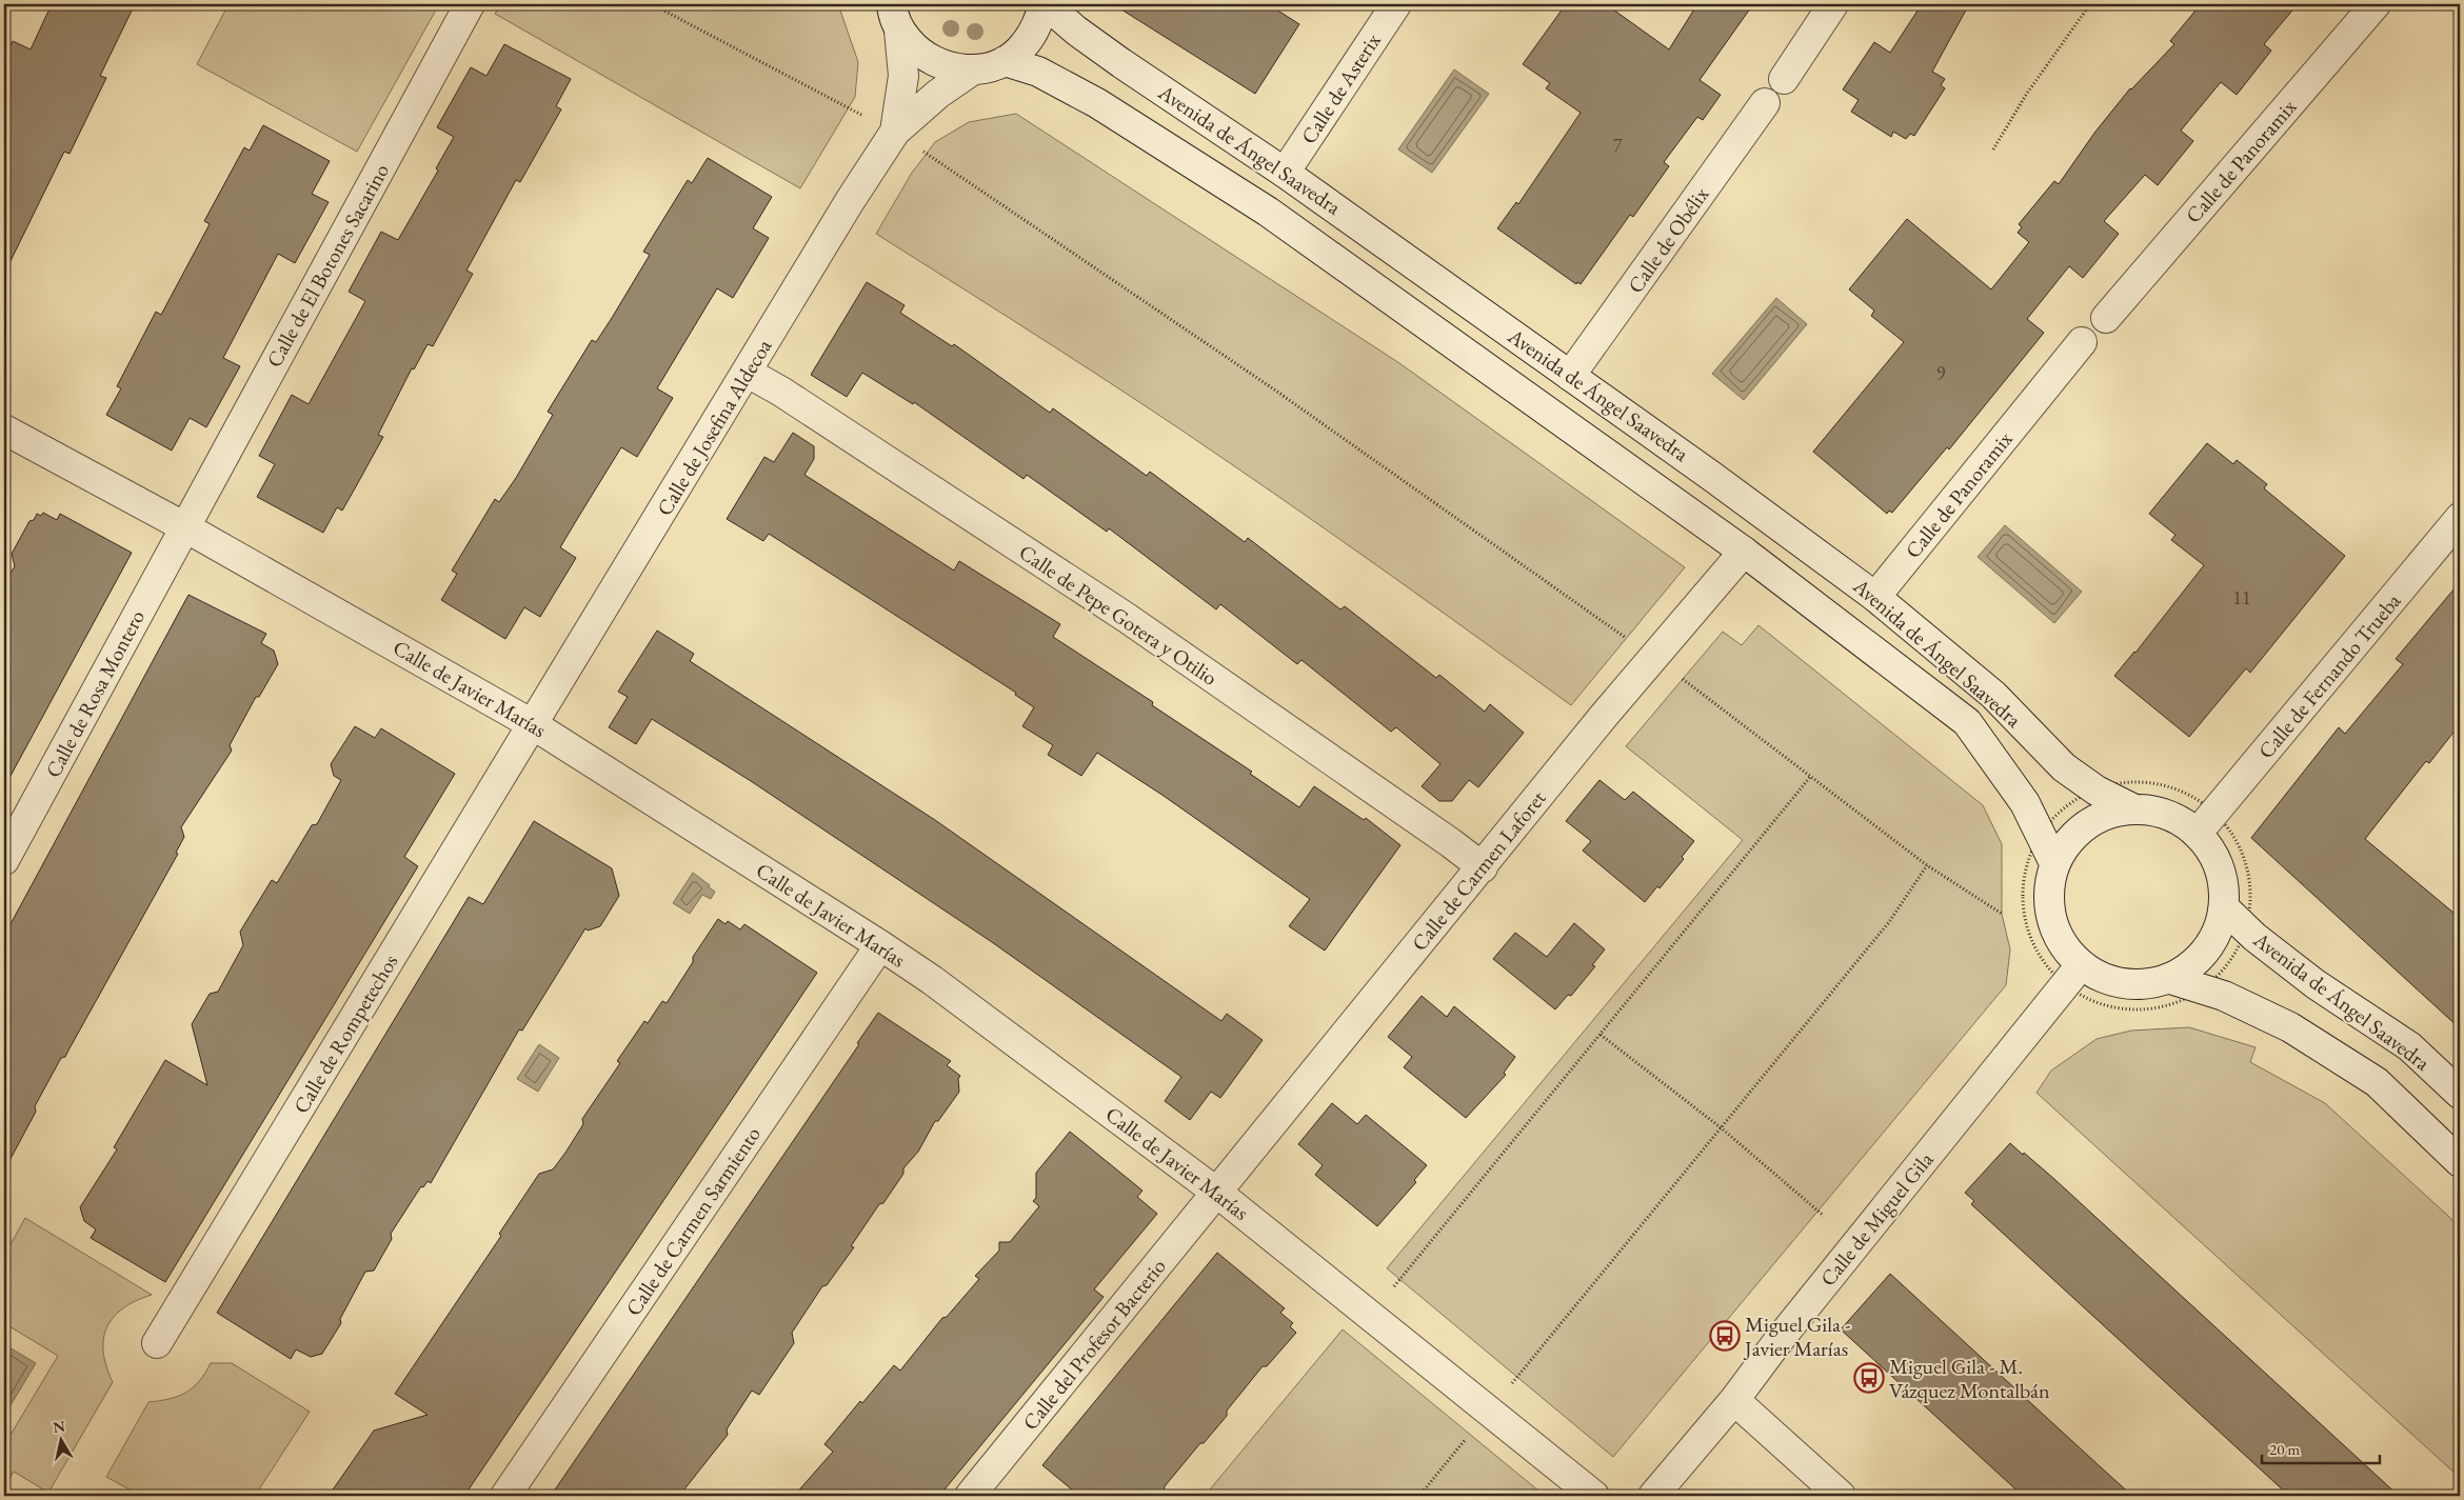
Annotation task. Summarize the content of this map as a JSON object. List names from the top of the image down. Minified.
{"streets":{"street":["Calle de Asterix","Avenida de Ángel Saavedra","Calle de Panoramix","Calle de Obélix","Calle de El Botones Sacarino","Calle de Josefina Aldecoa","Calle de Pepe Gotera y Otilio","Calle de Fernando Trueba","Calle de Javier Marías","Calle de Rosa Montero","Calle de Carmen Laforet","Calle de Rompetechos","Calle de Miguel Gila","Calle de Carmen Sarmiento","Calle del Profesor Bacterio"]},"crossings":[["Calle de Asterix","Avenida de Ángel Saavedra"],["Avenida de Ángel Saavedra","Calle de Panoramix"],["Avenida de Ángel Saavedra","Calle de Obélix"],["Avenida de Ángel Saavedra","Calle de Fernando Trueba"],["Avenida de Ángel Saavedra","Calle de Carmen Laforet"],["Avenida de Ángel Saavedra","Calle de Miguel Gila"],["Calle de El Botones Sacarino","Calle de Javier Marías"],["Calle de El Botones Sacarino","Calle de Rosa Montero"],["Calle de Josefina Aldecoa","Calle de Pepe Gotera y Otilio"],["Calle de Josefina Aldecoa","Calle de Javier Marías"],["Calle de Josefina Aldecoa","Calle de Rompetechos"],["Calle de Pepe Gotera y Otilio","Calle de Carmen Laforet"],["Calle de Fernando Trueba","Calle de Miguel Gila"],["Calle de Javier Marías","Calle de Rosa Montero"],["Calle de Javier Marías","Calle de Carmen Laforet"],["Calle de Javier Marías","Calle de Rompetechos"],["Calle de Javier Marías","Calle de Carmen Sarmiento"],["Calle de Javier Marías","Calle del Profesor Bacterio"],["Calle de Carmen Laforet","Calle del Profesor Bacterio"]],"places":{"bus stop":["Miguel Gila - Javier Marías","Miguel Gila - M. Vázquez Montalbán"]},"house_numbers":["7","9","11"],"scale_bar":"20 m","north":"top"}
